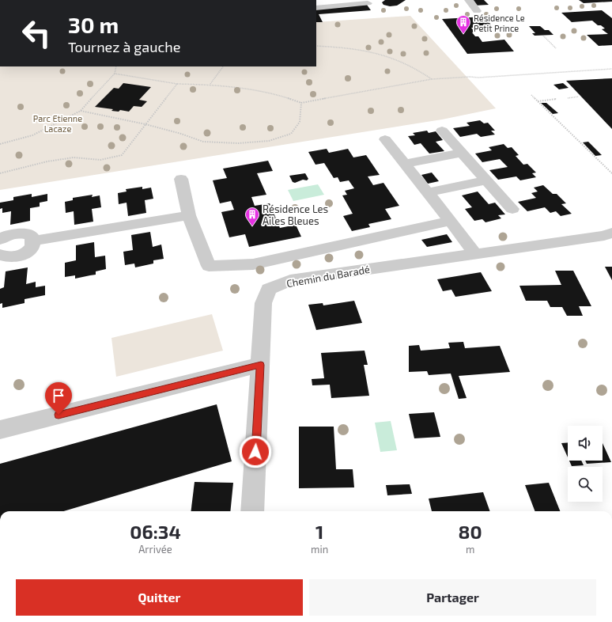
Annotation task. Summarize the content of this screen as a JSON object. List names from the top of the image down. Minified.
{"streets":{"street":["Chemin du Baradé"]},"parks":["Parc Etienne Lacaze"],"places":{"building":["Résidence Le Petit Prince","Résidence Les Ailes Bleues"]},"page":{"turn":["30 m","Tournez à gauche"],"eta":["06:34","Arrivée","1","min","80","m"],"buttons":["Quitter","Partager"]}}
